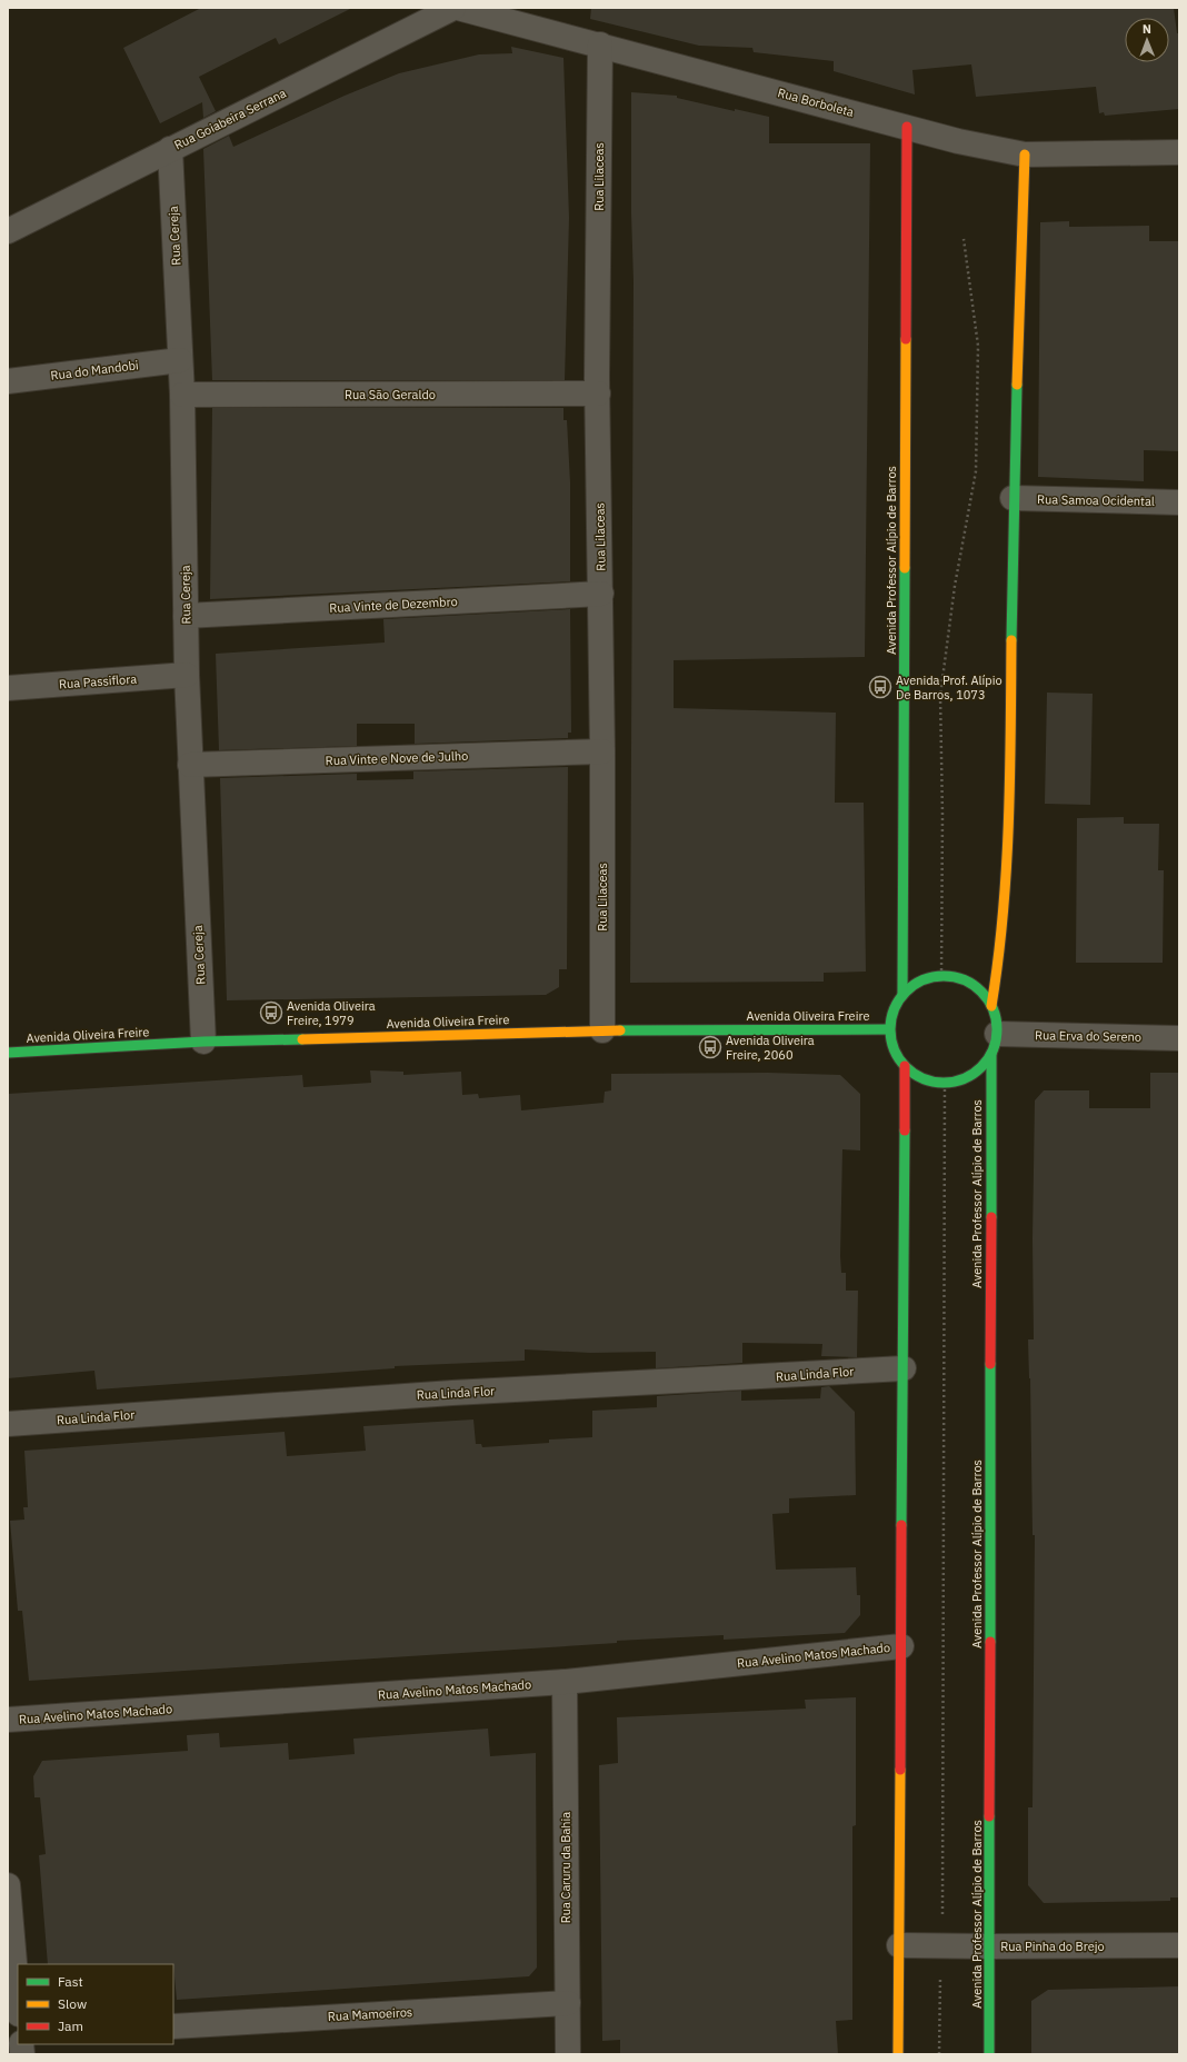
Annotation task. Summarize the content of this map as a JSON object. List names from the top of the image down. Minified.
{"streets":{"street":["Rua Borboleta","Rua Goiabeira Serrana","Rua Lilaceas","Rua Cereja","Rua do Mandobi","Rua São Geraldo","Rua Samoa Ocidental","Avenida Professor Alípio de Barros","Rua Vinte de Dezembro","Rua Passiflora","Rua Vinte e Nove de Julho","Avenida Oliveira Freire","Rua Erva do Sereno","Rua Linda Flor","Rua Avelino Matos Machado","Rua Caruru da Bahia","Rua Pinha do Brejo","Rua Mamoeiros"]},"crossings":[["Rua Borboleta","Rua Lilaceas"],["Rua Borboleta","Avenida Professor Alípio de Barros"],["Rua Goiabeira Serrana","Rua Cereja"],["Rua Lilaceas","Rua São Geraldo"],["Rua Lilaceas","Rua Vinte de Dezembro"],["Rua Lilaceas","Rua Vinte e Nove de Julho"],["Rua Lilaceas","Avenida Oliveira Freire"],["Rua Cereja","Rua do Mandobi"],["Rua Cereja","Rua São Geraldo"],["Rua Cereja","Rua Vinte de Dezembro"],["Rua Cereja","Rua Passiflora"],["Rua Cereja","Rua Vinte e Nove de Julho"],["Rua Cereja","Avenida Oliveira Freire"],["Avenida Professor Alípio de Barros","Avenida Oliveira Freire"],["Avenida Professor Alípio de Barros","Rua Erva do Sereno"],["Avenida Professor Alípio de Barros","Rua Pinha do Brejo"],["Avenida Oliveira Freire","Rua Erva do Sereno"],["Rua Avelino Matos Machado","Rua Caruru da Bahia"],["Rua Caruru da Bahia","Rua Mamoeiros"]],"places":{"bus stop":["Avenida Prof. Alípio De Barros, 1073","Avenida Oliveira Freire, 1979","Avenida Oliveira Freire, 2060"]},"legend":["Fast","Slow","Jam"],"north":"top"}
